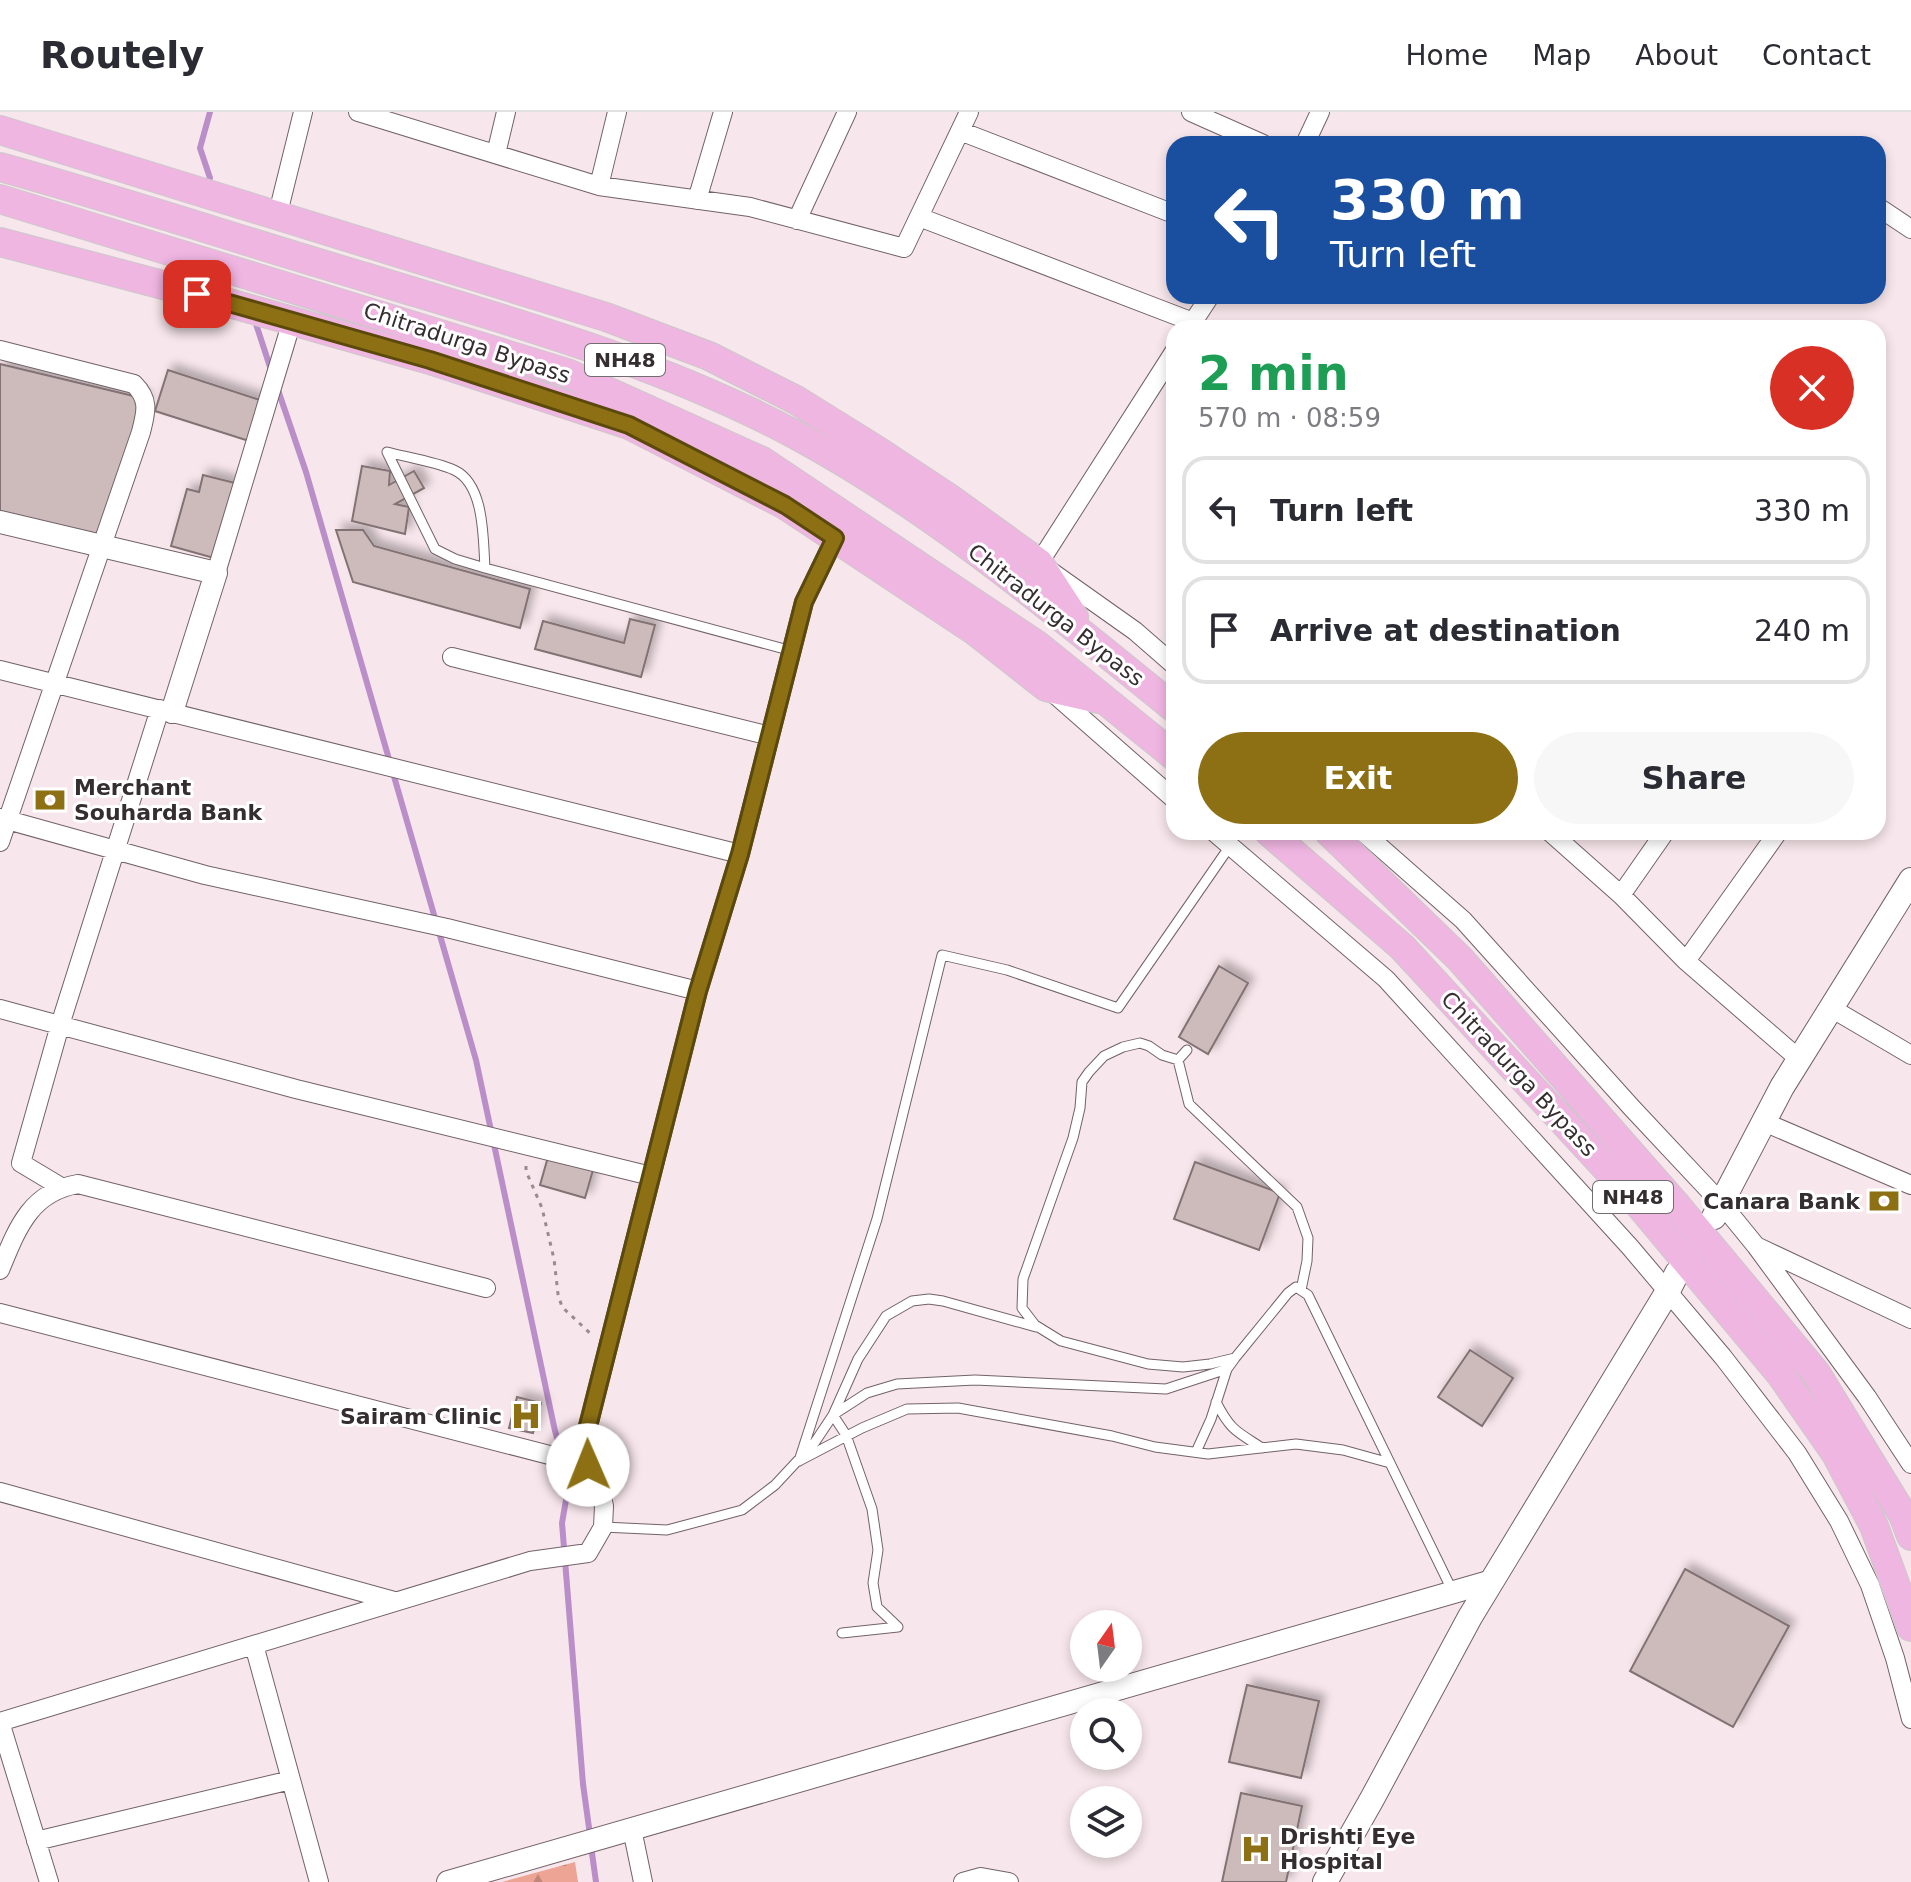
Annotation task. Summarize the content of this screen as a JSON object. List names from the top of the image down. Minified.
{"streets":{"main road":["Chitradurga Bypass","NH48"]},"places":{"bank":["Merchant Souharda Bank","Canara Bank"],"hospital":["Sairam Clinic","Drishti Eye Hospital"]},"north":"top","page":{"header":"Routely","nav":["Home","Map","About","Contact"],"turn":["330 m","Turn left"],"heading":["2 min","570 m · 08:59"],"list":[{"name":"Turn left","value":"330 m"},{"name":"Arrive at destination","value":"240 m"}],"buttons":["Exit","Share"]}}
